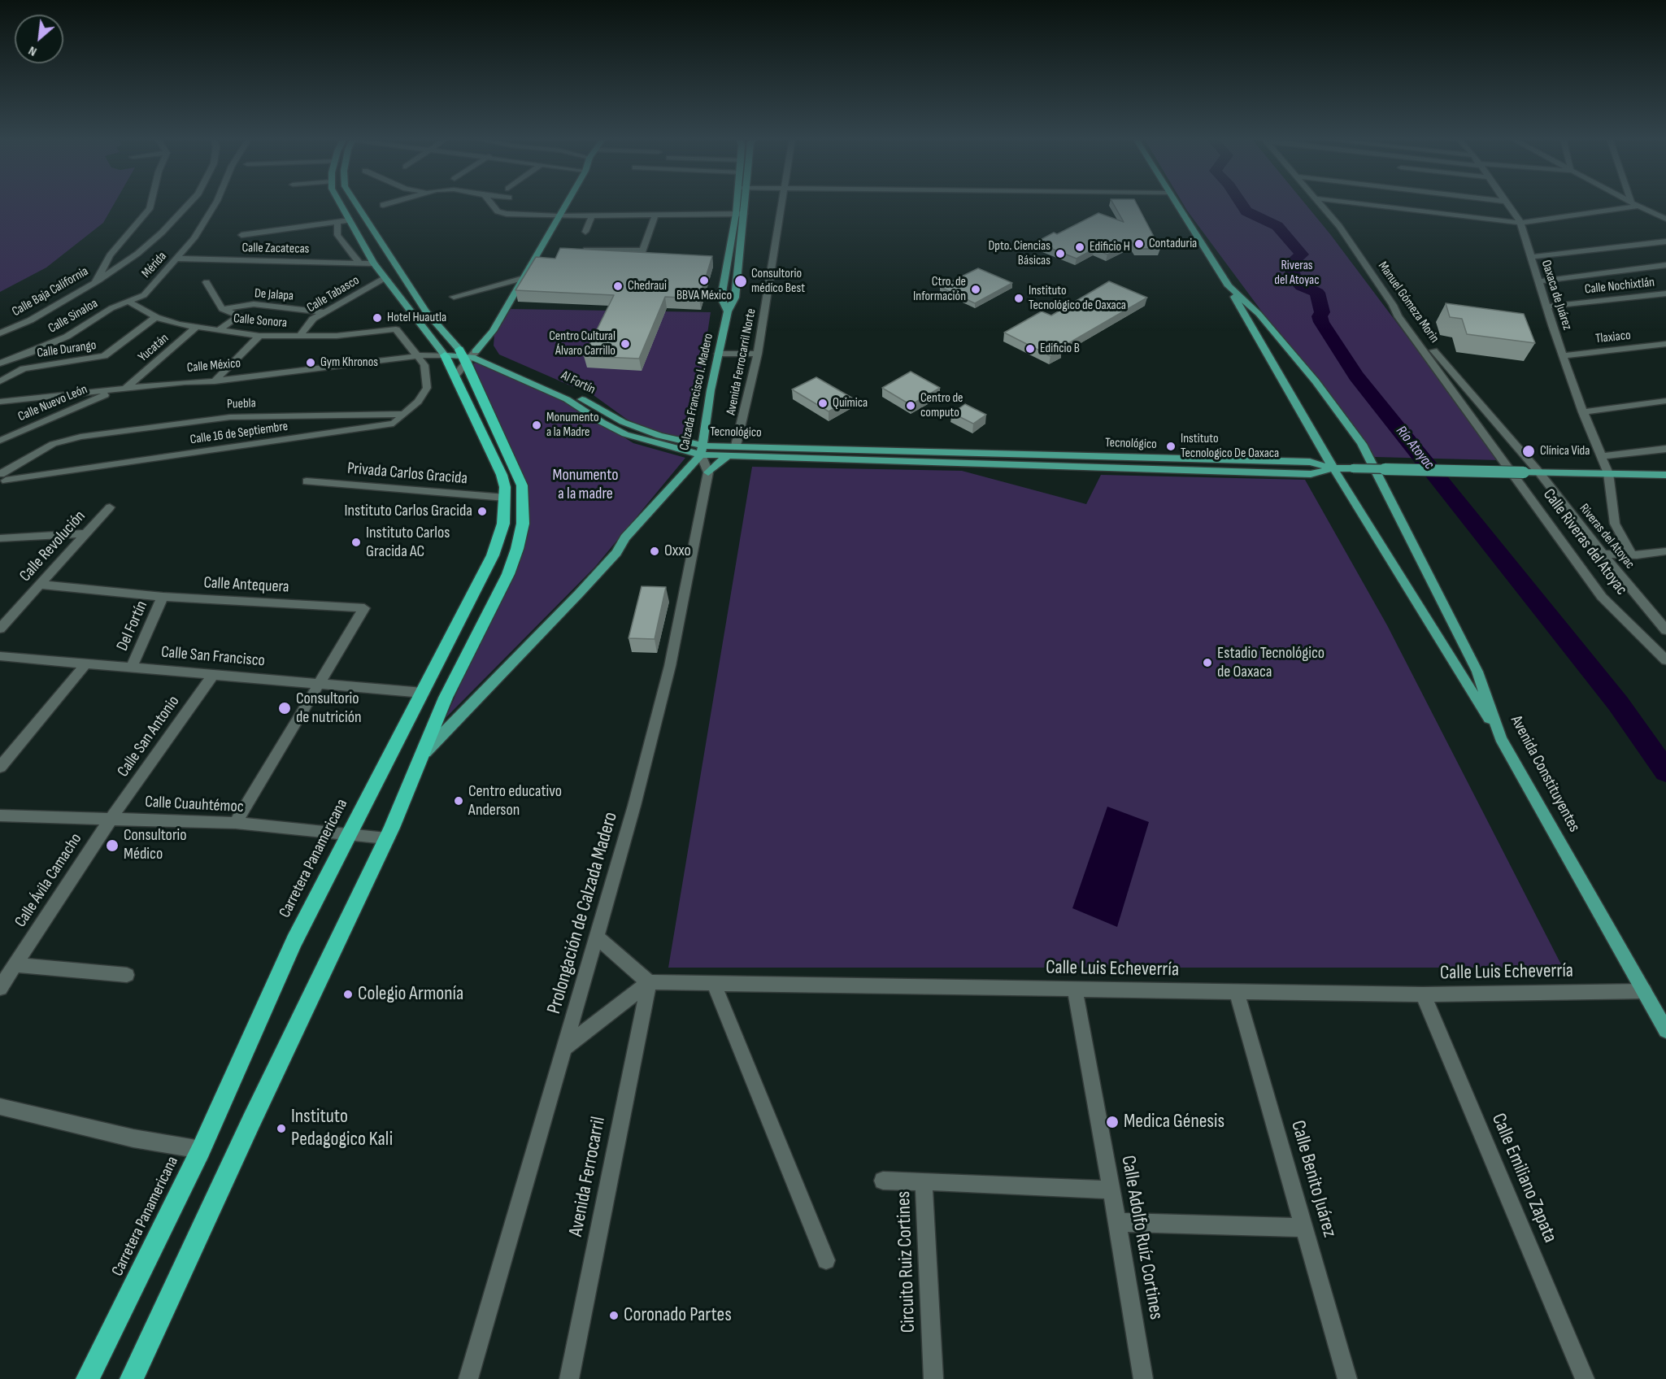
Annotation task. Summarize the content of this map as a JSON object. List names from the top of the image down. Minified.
{"streets":{"highway":["Carretera Panamericana"],"main road":["Al Fortín","Calzada Francisco I. Madero","Tecnológico","Avenida Constituyentes"],"street":["Calle Zacatecas","Mérida","Calle Nochixtlán","Calle Baja California","Calle Tabasco","De Jalapa","Oaxaca de Juárez","Manuel Gómeza Morin","Calle Sinaloa","Calle Sonora","Tlaxiaco","Yucatán","Calle Durango","Avenida Ferrocarril Norte","Calle México","Calle Nuevo León","Puebla","Calle 16 de Septiembre","Privada Carlos Gracida","Riveras del Atoyac","Calle Riveras del Atoyac","Calle Revolución","Calle Antequera","Del Fortín","Calle San Francisco","Calle San Antonio","Calle Cuauhtémoc","Calle Ávila Camacho","Prolongación de Calzada Madero","Calle Luis Echeverría","Avenida Ferrocarril","Calle Emiliano Zapata","Calle Benito Juárez","Calle Adolfo Ruíz Cortines","Circuito Ruiz Cortines"]},"crossings":[["Calle Zacatecas","Mérida"],["Mérida","Calle Sinaloa"],["Mérida","Calle Sonora"],["Calle Nochixtlán","Oaxaca de Juárez"],["Calle Tabasco","De Jalapa"],["Calle Tabasco","Calle Sonora"],["Oaxaca de Juárez","Tlaxiaco"],["Manuel Gómeza Morin","Riveras del Atoyac"],["Manuel Gómeza Morin","Calle Riveras del Atoyac"],["Calle Sinaloa","Calle Sonora"],["Calle Sonora","Yucatán"],["Calle Sonora","Calle Durango"],["Calle Sonora","Calle México"],["Calle Sonora","Calle 16 de Septiembre"],["Yucatán","Calle México"],["Yucatán","Calle Nuevo León"],["Avenida Ferrocarril Norte","Tecnológico"],["Calle México","Al Fortín"],["Calle México","Calle Nuevo León"],["Calle México","Calle 16 de Septiembre"],["Calle México","Carretera Panamericana"],["Al Fortín","Calzada Francisco I. Madero"],["Al Fortín","Tecnológico"],["Al Fortín","Carretera Panamericana"],["Calzada Francisco I. Madero","Tecnológico"],["Puebla","Calle 16 de Septiembre"],["Privada Carlos Gracida","Carretera Panamericana"],["Calle Revolución","Calle Antequera"],["Calle Antequera","Del Fortín"],["Calle Antequera","Calle San Francisco"],["Del Fortín","Calle San Francisco"],["Calle San Francisco","Calle San Antonio"],["Calle San Francisco","Carretera Panamericana"],["Calle San Antonio","Calle Cuauhtémoc"],["Calle San Antonio","Calle Ávila Camacho"],["Avenida Constituyentes","Calle Luis Echeverría"],["Calle Cuauhtémoc","Carretera Panamericana"],["Calle Cuauhtémoc","Calle Ávila Camacho"],["Calle Luis Echeverría","Avenida Ferrocarril"],["Calle Luis Echeverría","Calle Emiliano Zapata"],["Calle Luis Echeverría","Calle Benito Juárez"],["Calle Luis Echeverría","Calle Adolfo Ruíz Cortines"],["Calle Adolfo Ruíz Cortines","Circuito Ruiz Cortines"]],"water":["Río Atoyac"],"parks":["Riveras del Atoyac","Monumento a la madre"],"places":["Contaduria","Edificio H","Dpto. Ciencias Básicas","BBVA México","Consultorio médico Best","Chedraui","Ctro. de Información","Instituto Tecnológico de Oaxaca","Hotel Huautla","Centro Cultural Álvaro Carrillo","Edificio B","Gym Khronos","Química","Centro de computo","Monumento a la Madre","Instituto Tecnologico De Oaxaca","Clínica Vida","Instituto Carlos Gracida","Instituto Carlos Gracida AC","Oxxo","Estadio Tecnológico de Oaxaca","Consultorio de nutrición","Centro educativo Anderson","Consultorio Médico","Colegio Armonía","Medica Génesis","Instituto Pedagogico Kali","Coronado Partes"],"north":"bottom left"}
